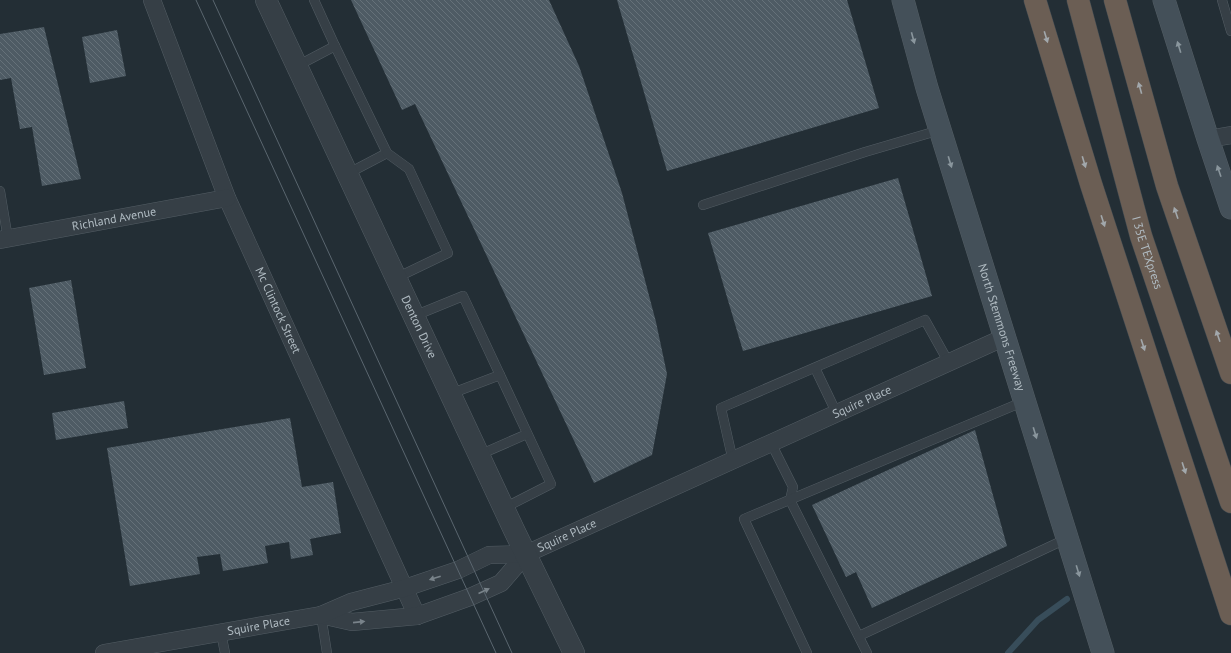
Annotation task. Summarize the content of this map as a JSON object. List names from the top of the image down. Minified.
{"streets":{"highway":["I 35E TEXpress"],"main road":["North Stemmons Freeway"],"street":["Richland Avenue","Mc Clintock Street","Denton Drive","Squire Place"]},"crossings":[["Richland Avenue","Mc Clintock Street"],["Mc Clintock Street","Squire Place"],["Denton Drive","Squire Place"],["North Stemmons Freeway","Squire Place"]],"one_way":["North Stemmons Freeway"]}
